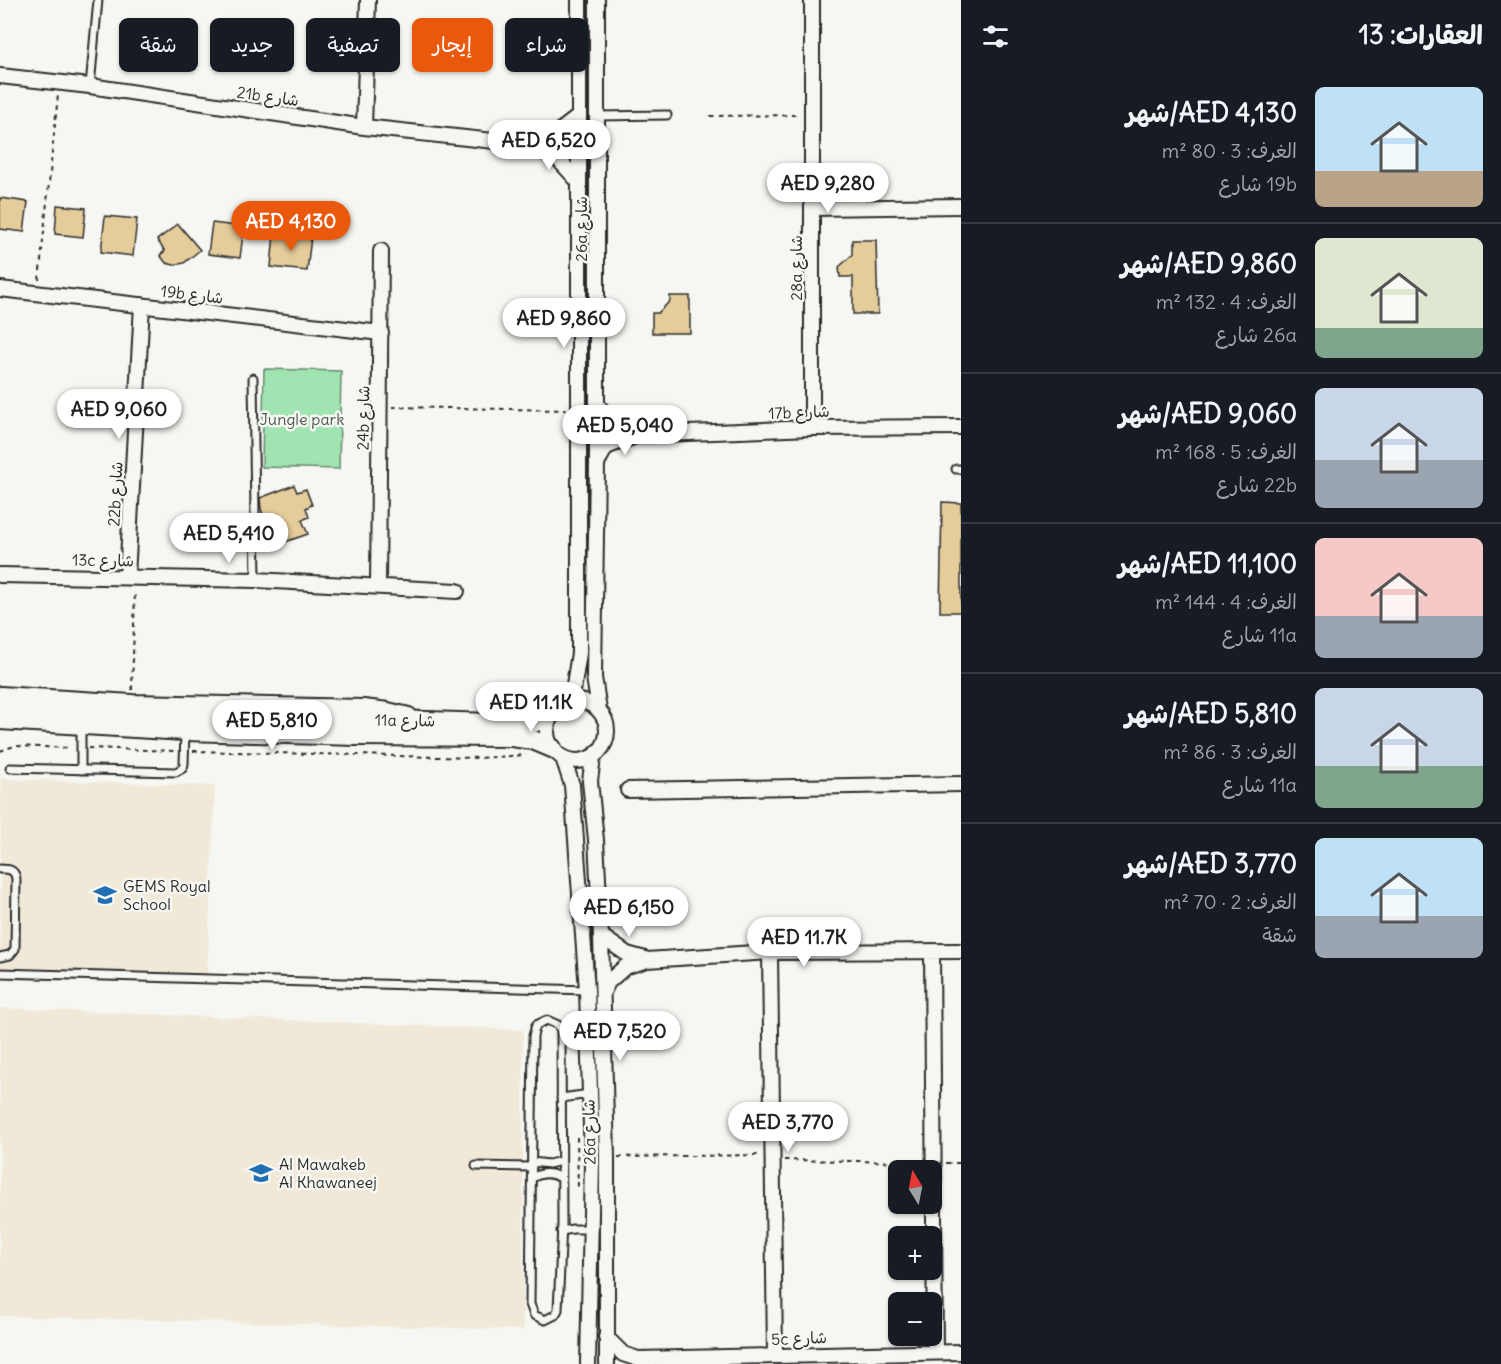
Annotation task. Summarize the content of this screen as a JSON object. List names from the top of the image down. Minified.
{"streets":{"street":["21b شارع","26a شارع","28a شارع","19b شارع","17b شارع","24b شارع","22b شارع","13c شارع","11a شارع","5c شارع"]},"crossings":[["21b شارع","26a شارع"],["26a شارع","17b شارع"],["26a شارع","11a شارع"],["26a شارع","5c شارع"],["28a شارع","17b شارع"],["19b شارع","24b شارع"],["19b شارع","22b شارع"],["24b شارع","13c شارع"],["22b شارع","13c شارع"]],"parks":["Jungle park"],"places":{"school or university":["GEMS Royal School","Al Mawakeb Al Khawaneej"]},"north":"top","page":{"heading":"العقارات: 13","chip":["شراء","إيجار","تصفية","جديد","شقة"],"list":[{"name":"AED 4,130/شهر","note":"الغرف: 3 · 80 m² · 19b شارع"},{"name":"AED 9,860/شهر","note":"الغرف: 4 · 132 m² · 26a شارع"},{"name":"AED 9,060/شهر","note":"الغرف: 5 · 168 m² · 22b شارع"},{"name":"AED 11,100/شهر","note":"الغرف: 4 · 144 m² · 11a شارع"},{"name":"AED 5,810/شهر","note":"الغرف: 3 · 86 m² · 11a شارع"},{"name":"AED 3,770/شهر","note":"الغرف: 2 · 70 m² · شقة"}],"price":["AED 6,520","AED 9,280","AED 4,130","AED 9,860","AED 9,060","AED 5,040","AED 5,410","AED 11.1K","AED 5,810","AED 6,150","AED 11.7K","AED 7,520","AED 3,770"],"map_buttons":["+","−"]}}
